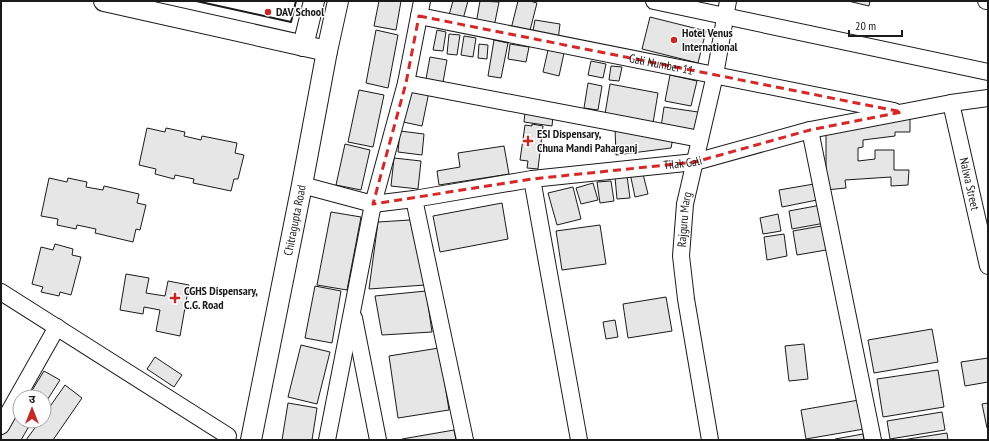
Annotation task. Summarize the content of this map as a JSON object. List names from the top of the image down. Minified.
{"streets":{"street":["Gali Number 11","Tilak Gali","Nalwa Street","Rajguru Marg","Chitragupta Road"]},"crossings":[["Gali Number 11","Tilak Gali"],["Gali Number 11","Rajguru Marg"],["Tilak Gali","Nalwa Street"],["Tilak Gali","Rajguru Marg"]],"places":{"other":["DAV School","Hotel Venus International"],"health":["ESI Dispensary, Chuna Mandi Paharganj","CGHS Dispensary, C.G. Road"]},"scale_bar":"20 m","north":"top"}
